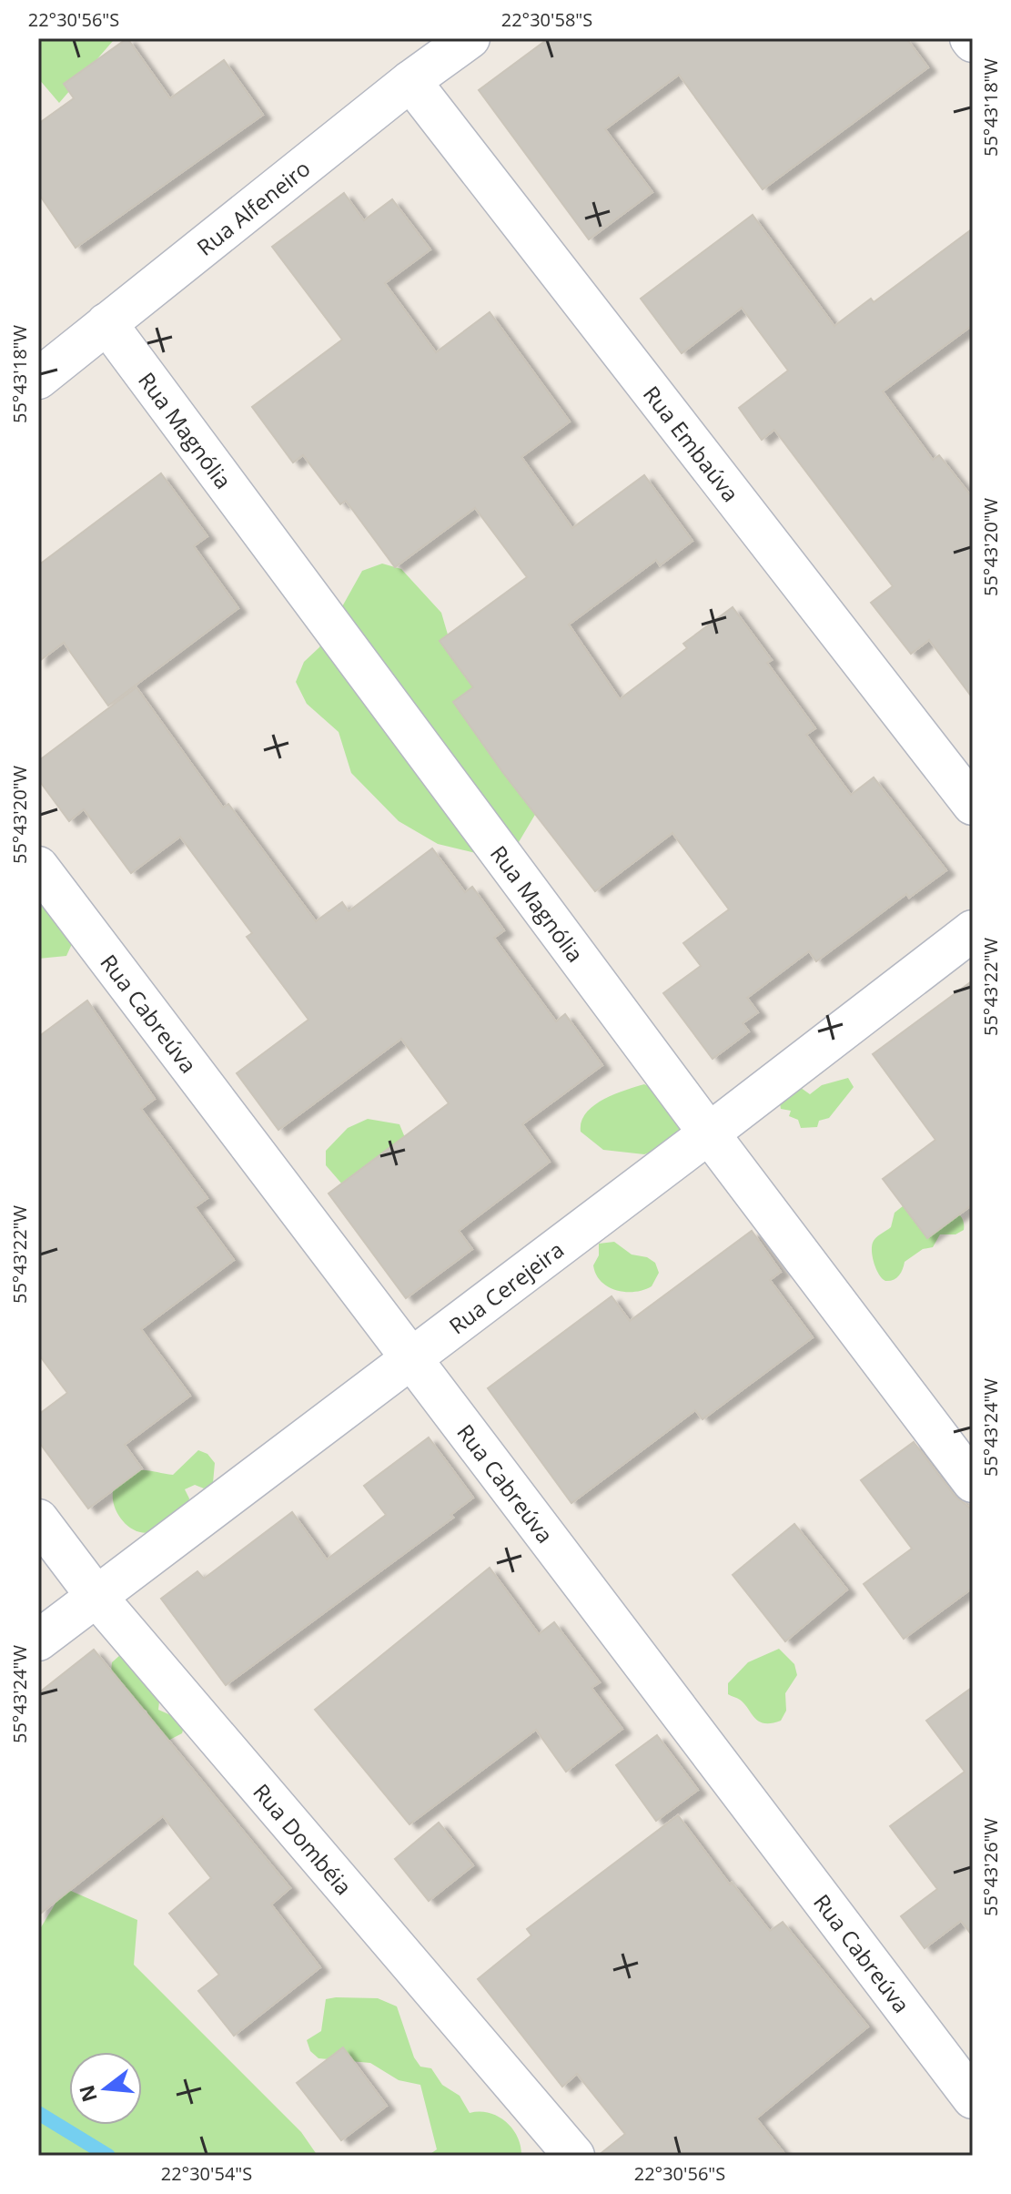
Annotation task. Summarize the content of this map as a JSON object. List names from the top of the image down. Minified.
{"streets":{"street":["Rua Alfeneiro","Rua Magnólia","Rua Embaúva","Rua Cabreúva","Rua Cerejeira","Rua Dombéia"]},"crossings":[["Rua Alfeneiro","Rua Magnólia"],["Rua Alfeneiro","Rua Embaúva"],["Rua Magnólia","Rua Cerejeira"],["Rua Cabreúva","Rua Cerejeira"],["Rua Cerejeira","Rua Dombéia"]],"north":"left","coordinates":["22°30'56\"S","22°30'58\"S","55°43'18\"W","55°43'20\"W","55°43'22\"W","55°43'24\"W","55°43'26\"W","22°30'54\"S"]}
